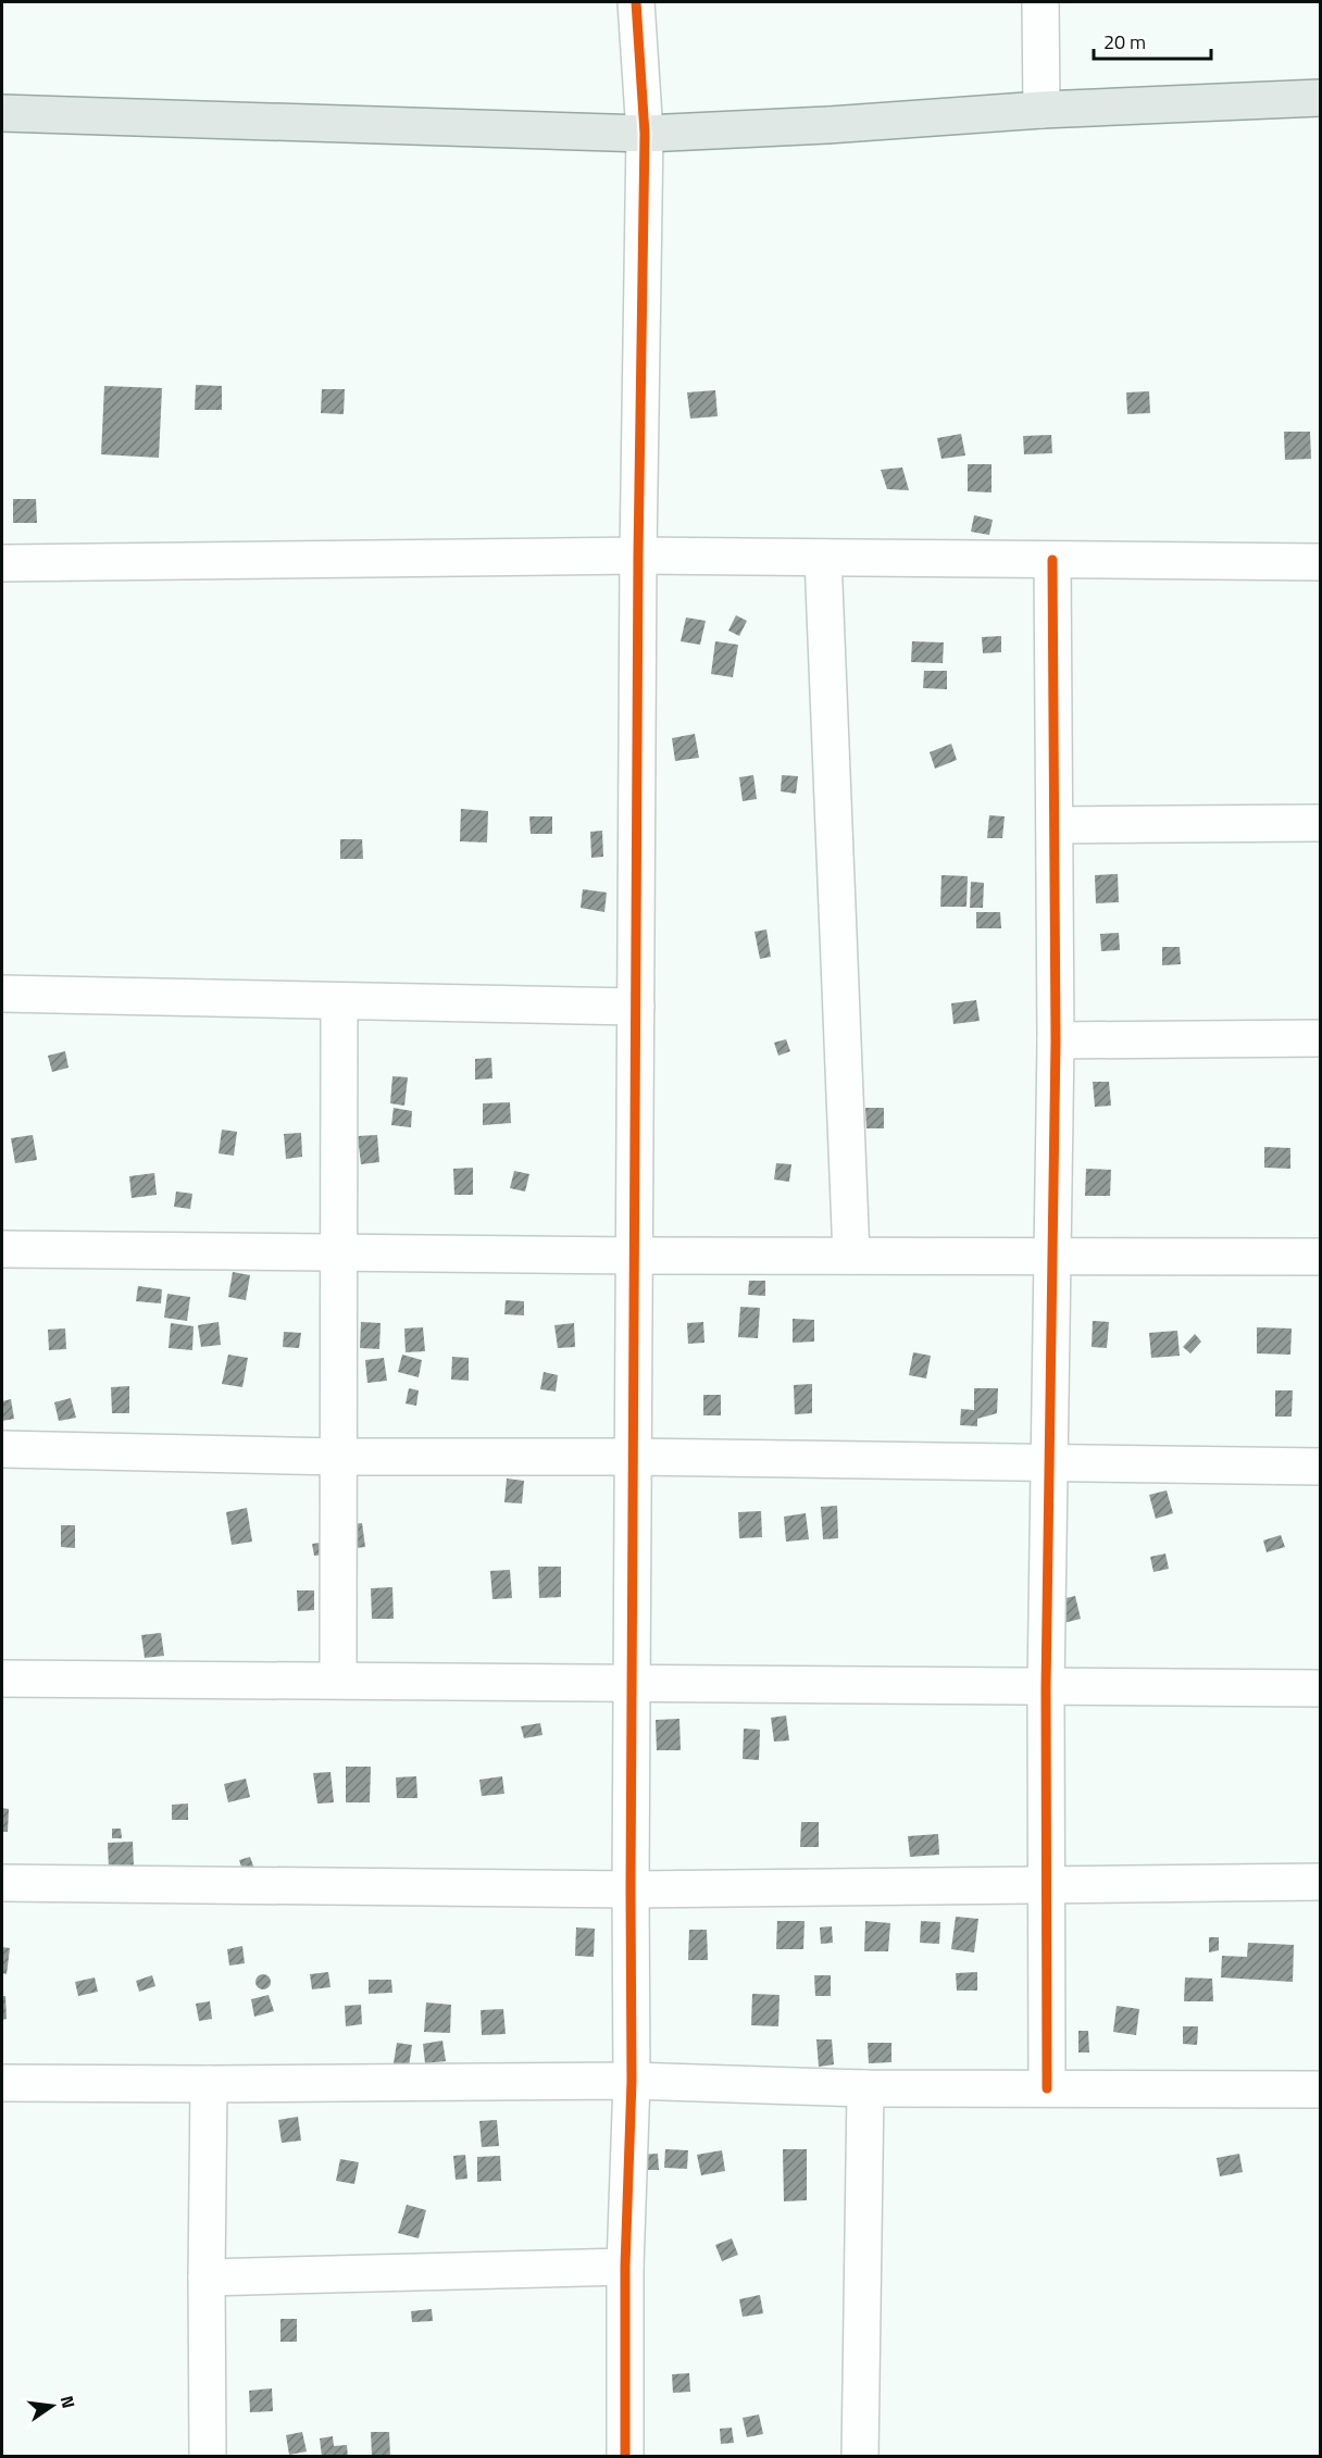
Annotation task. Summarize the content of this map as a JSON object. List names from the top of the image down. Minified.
{"scale_bar":"20 m","north":"right"}
